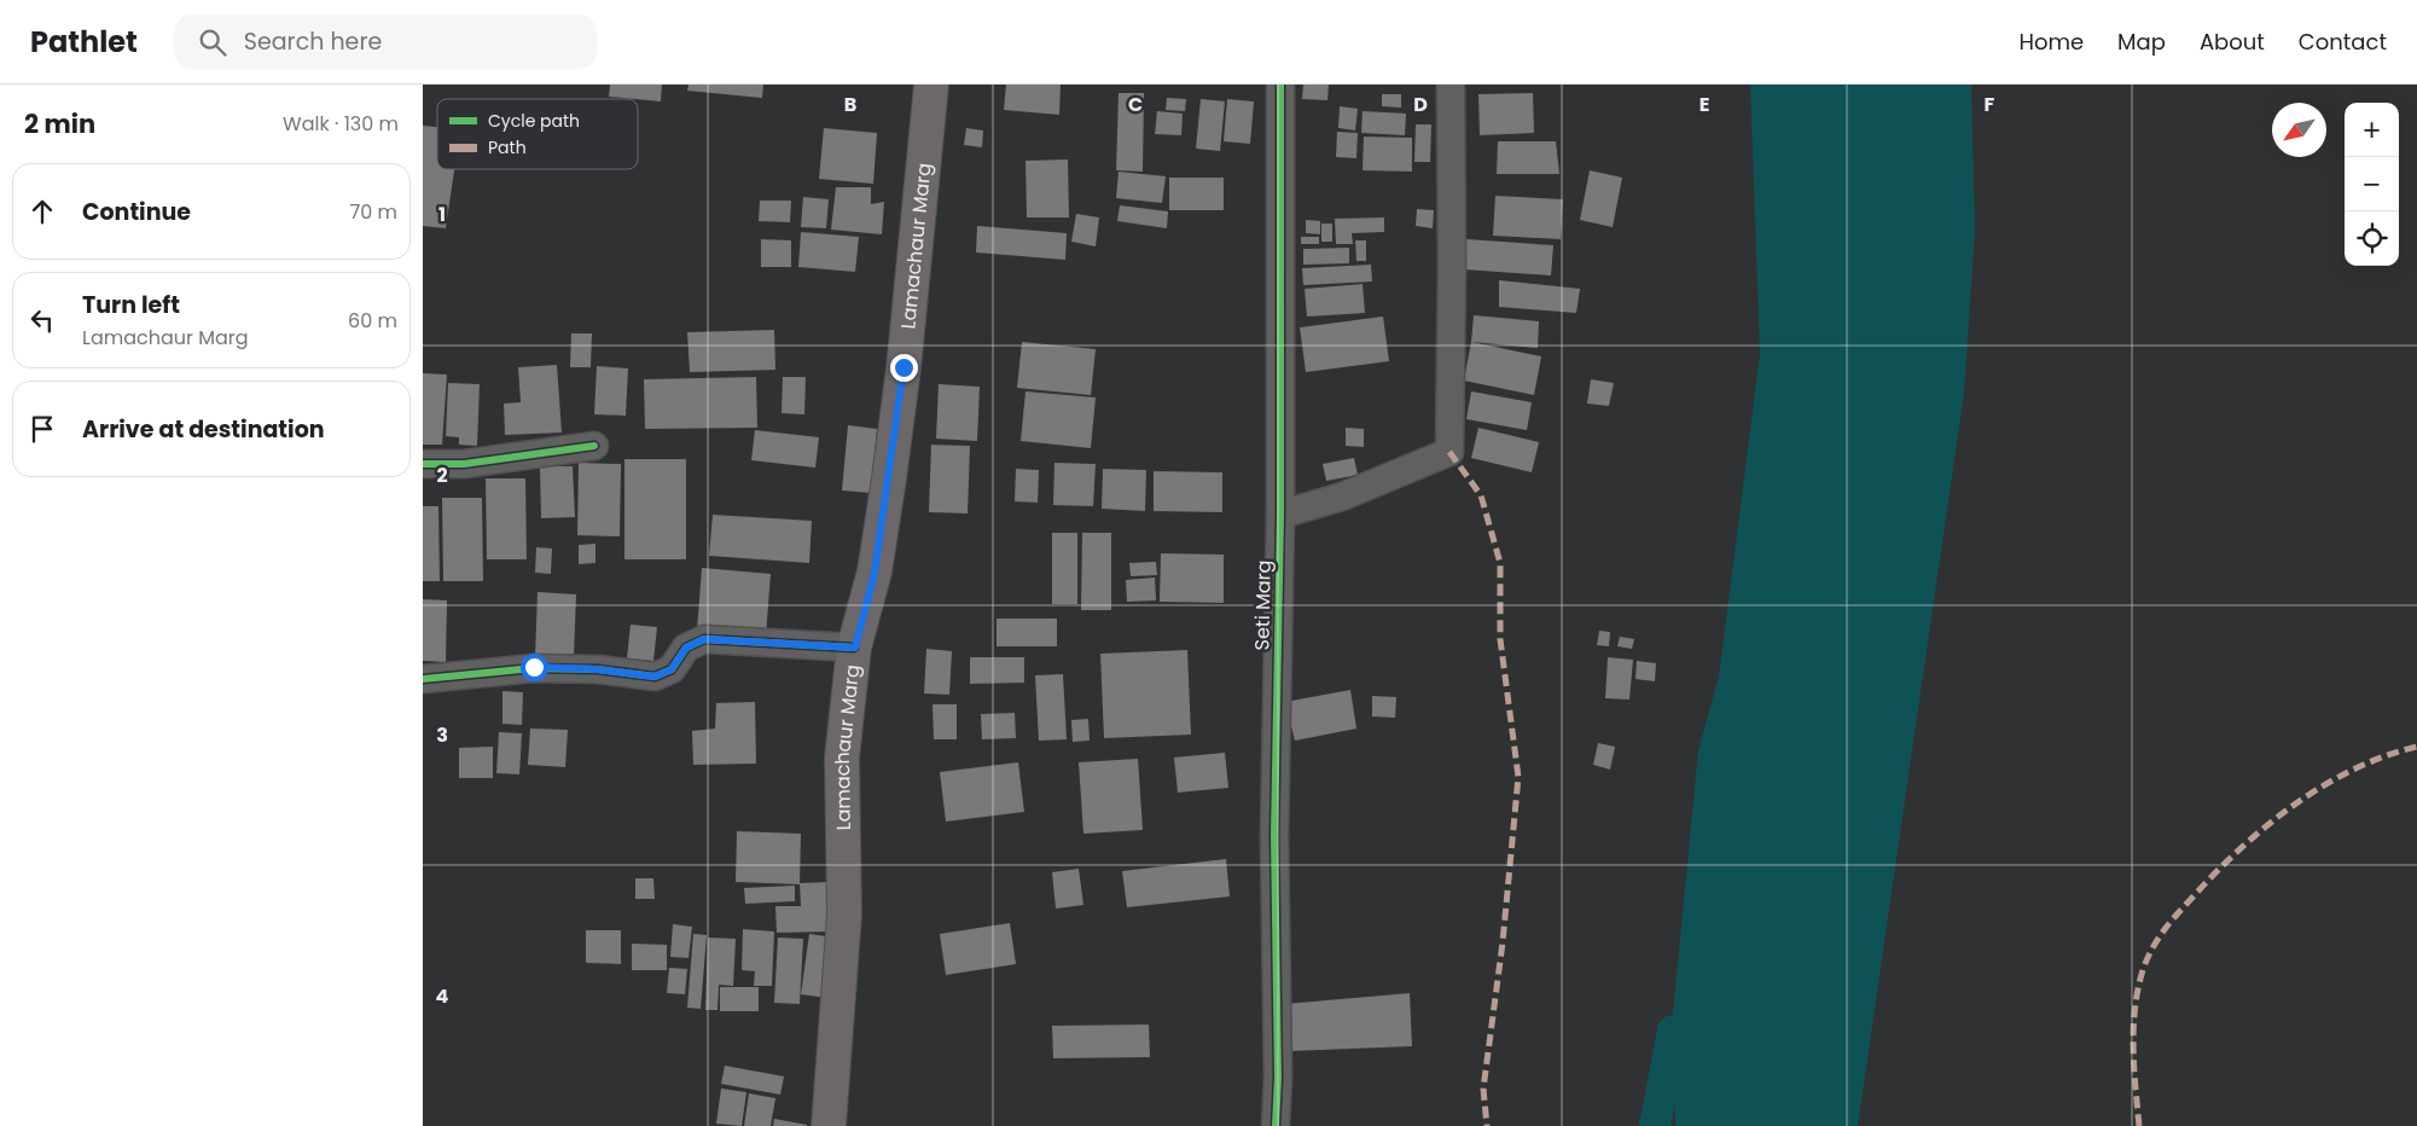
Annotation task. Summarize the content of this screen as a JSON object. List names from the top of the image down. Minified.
{"streets":{"main road":["Lamachaur Marg"],"street":["Seti Marg"]},"legend":["Cycle path","Path"],"north":"bottom left","page":{"header":"Pathlet","search":"Search here","nav":["Home","Map","About","Contact"],"heading":["2 min","Walk · 130 m"],"map_buttons":["+","−"],"list":[["Continue","70 m"],["Turn left","Lamachaur Marg","60 m"],"Arrive at destination"]},"grid":{"columns":["B","C","D","E","F"],"rows":["1","2","3","4"]}}
